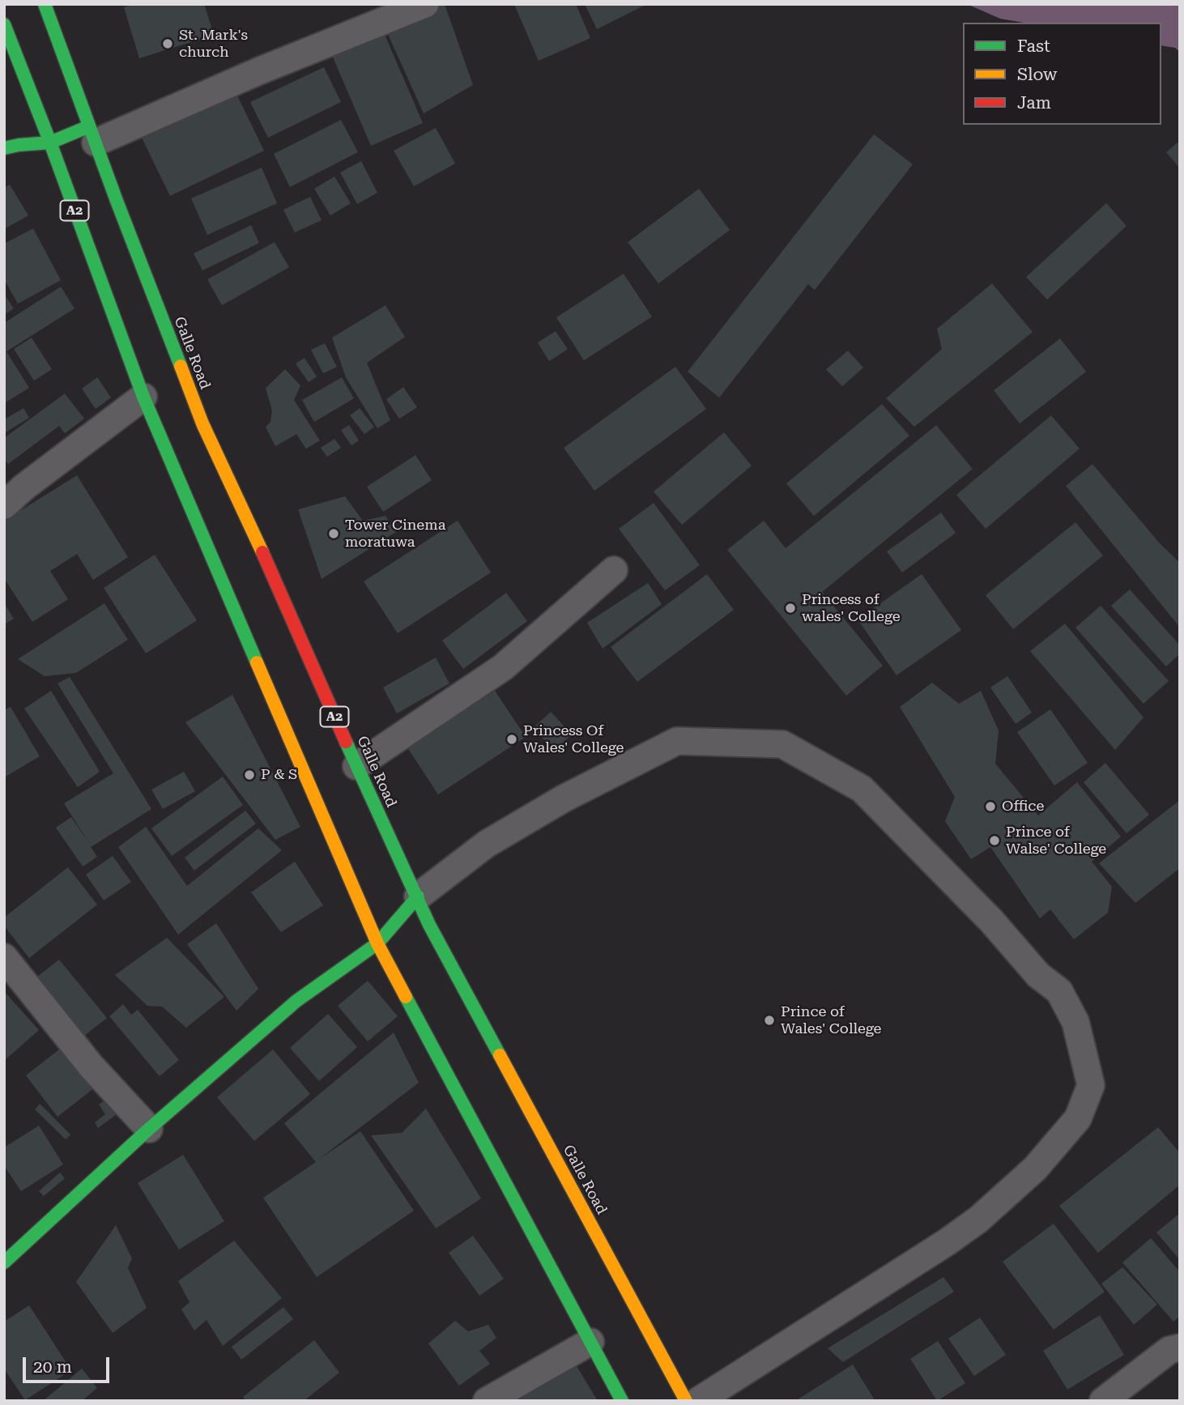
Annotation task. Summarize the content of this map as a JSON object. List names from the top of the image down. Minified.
{"streets":{"main road":["A2","Galle Road"]},"places":["St. Mark's church","Tower Cinema moratuwa","Princess of wales' College","Princess Of Wales' College","P & S","Office","Prince of Walse' College","Prince of Wales' College"],"legend":["Fast","Slow","Jam"],"scale_bar":"20 m"}
